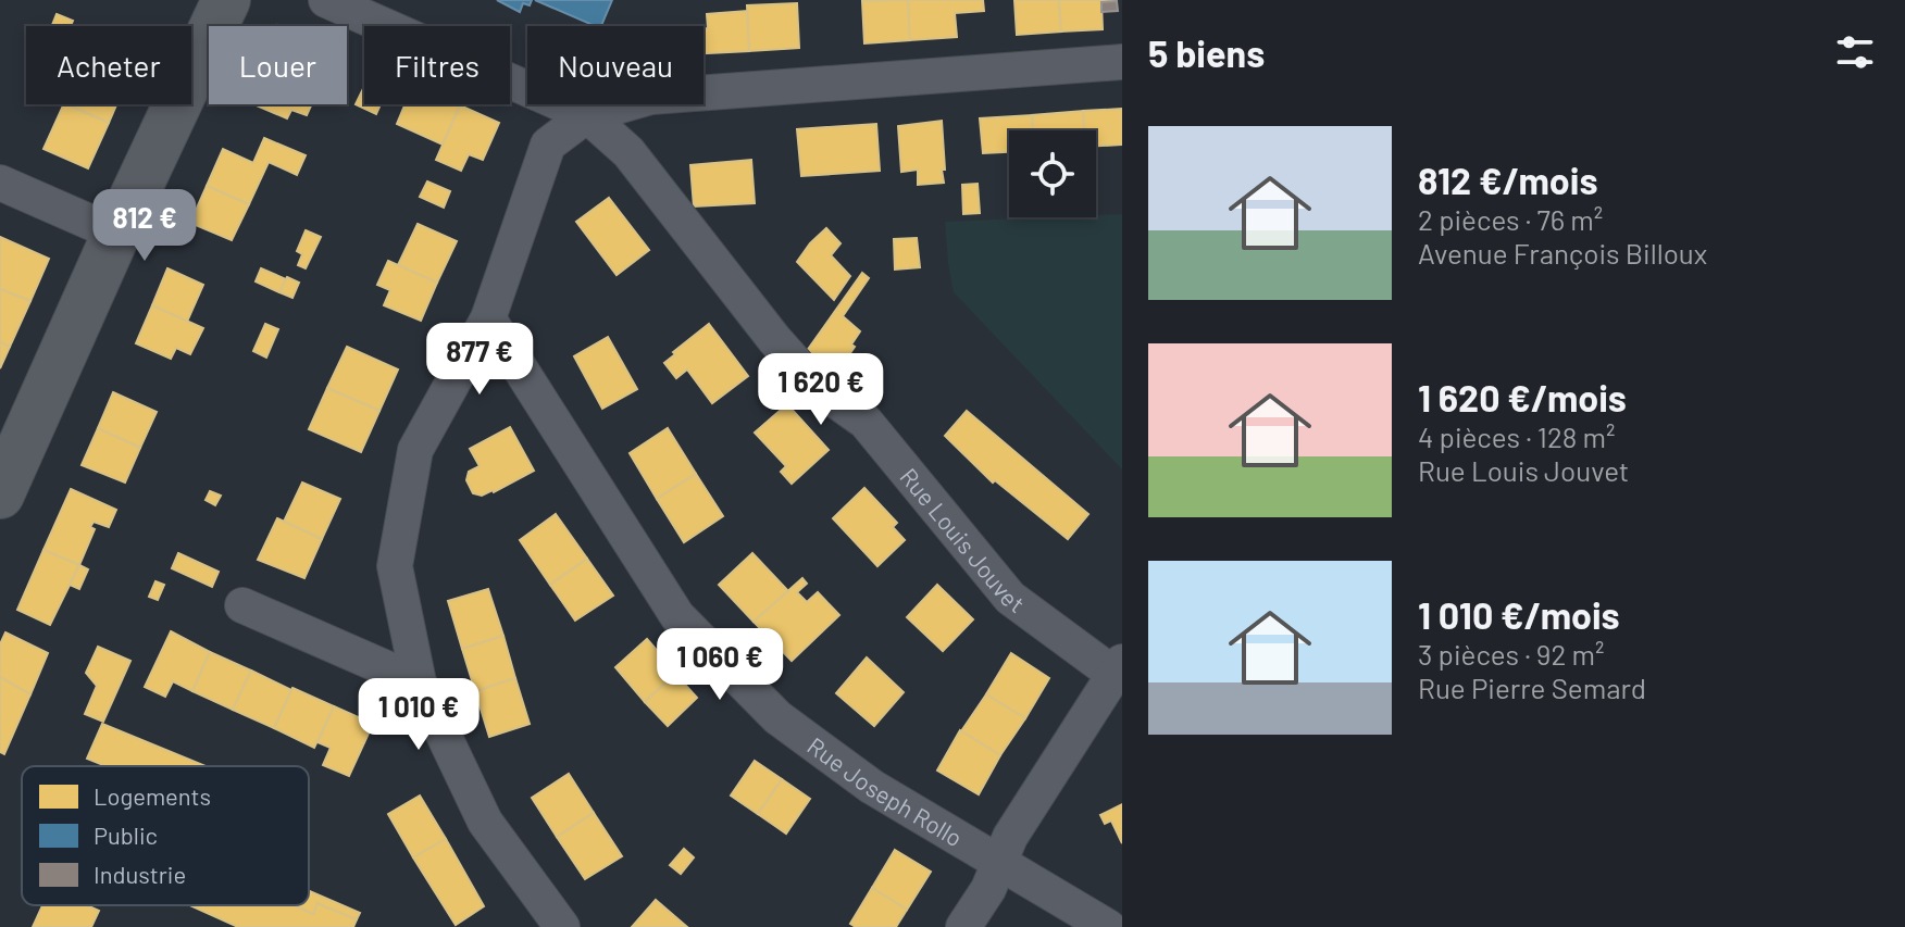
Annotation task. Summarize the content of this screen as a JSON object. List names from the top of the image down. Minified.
{"streets":{"street":["Rue Louis Jouvet","Rue Joseph Rollo"]},"legend":["Logements","Public","Industrie"],"page":{"heading":"5 biens","chip":["Acheter","Louer","Filtres","Nouveau"],"list":[{"name":"812 €/mois","note":"2 pièces · 76 m² · Avenue François Billoux"},{"name":"1 620 €/mois","note":"4 pièces · 128 m² · Rue Louis Jouvet"},{"name":"1 010 €/mois","note":"3 pièces · 92 m² · Rue Pierre Semard"}],"price":["812 €","877 €","1 620 €","1 060 €","1 010 €"]}}
